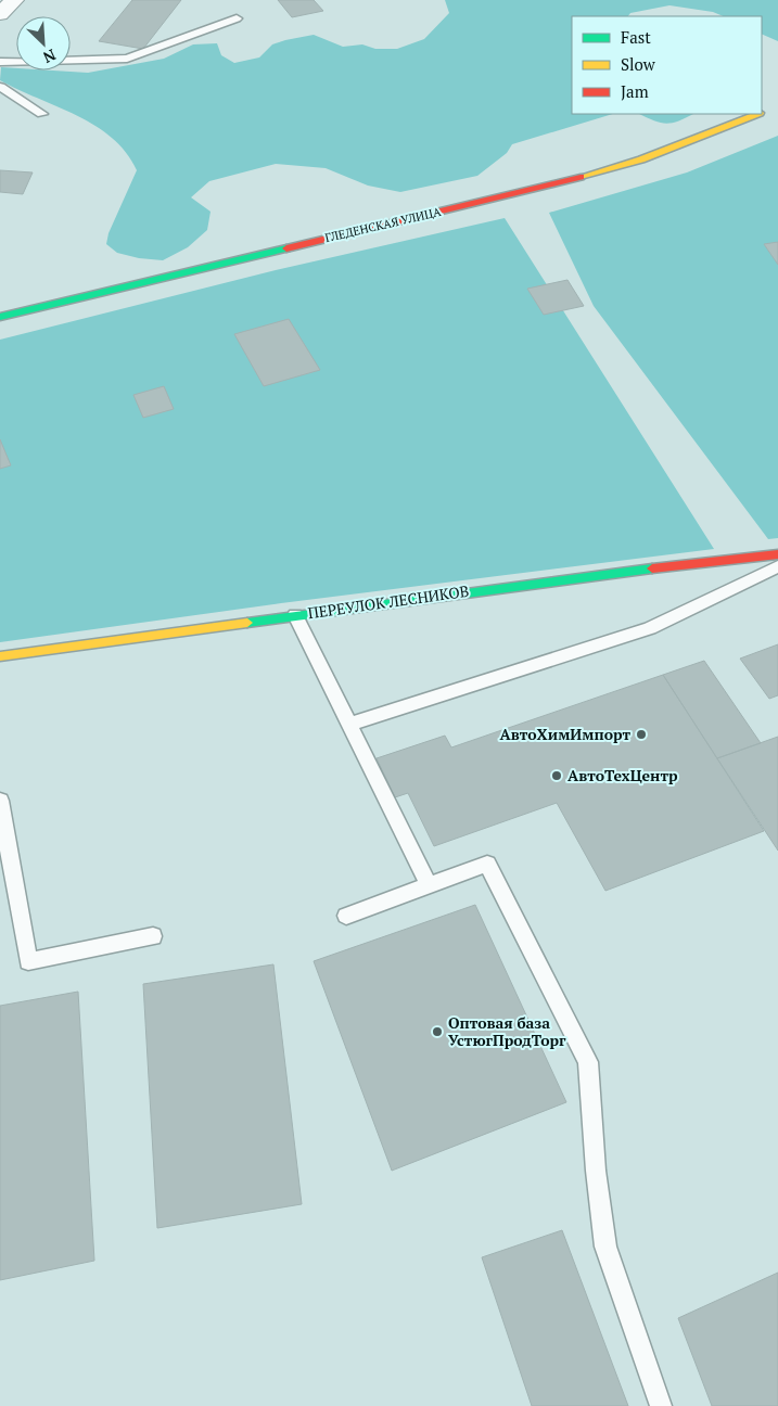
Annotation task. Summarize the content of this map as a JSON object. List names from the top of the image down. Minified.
{"streets":{"main road":["ГЛЕДЕНСКАЯ УЛИЦА","ПЕРЕУЛОК ЛЕСНИКОВ"]},"places":["АвтоХимИмпорт","АвтоТехЦентр","Оптовая база УстюгПродТорг"],"legend":["Fast","Slow","Jam"],"north":"bottom right"}
